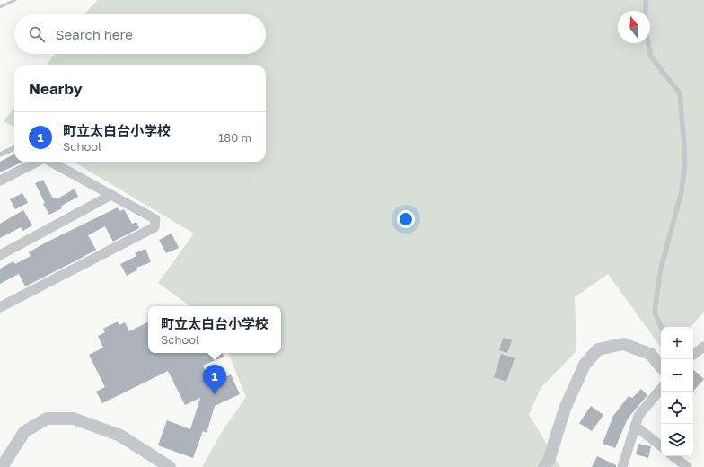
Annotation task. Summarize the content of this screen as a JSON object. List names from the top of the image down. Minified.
{"north":"top","page":{"search":"Search here","heading":"Nearby","list":[{"mark":"1","name":"町立太白台小学校","note":"School","value":"180 m"}],"popup":["町立太白台小学校","School"],"map_buttons":["+","−"],"pins":"1"}}
